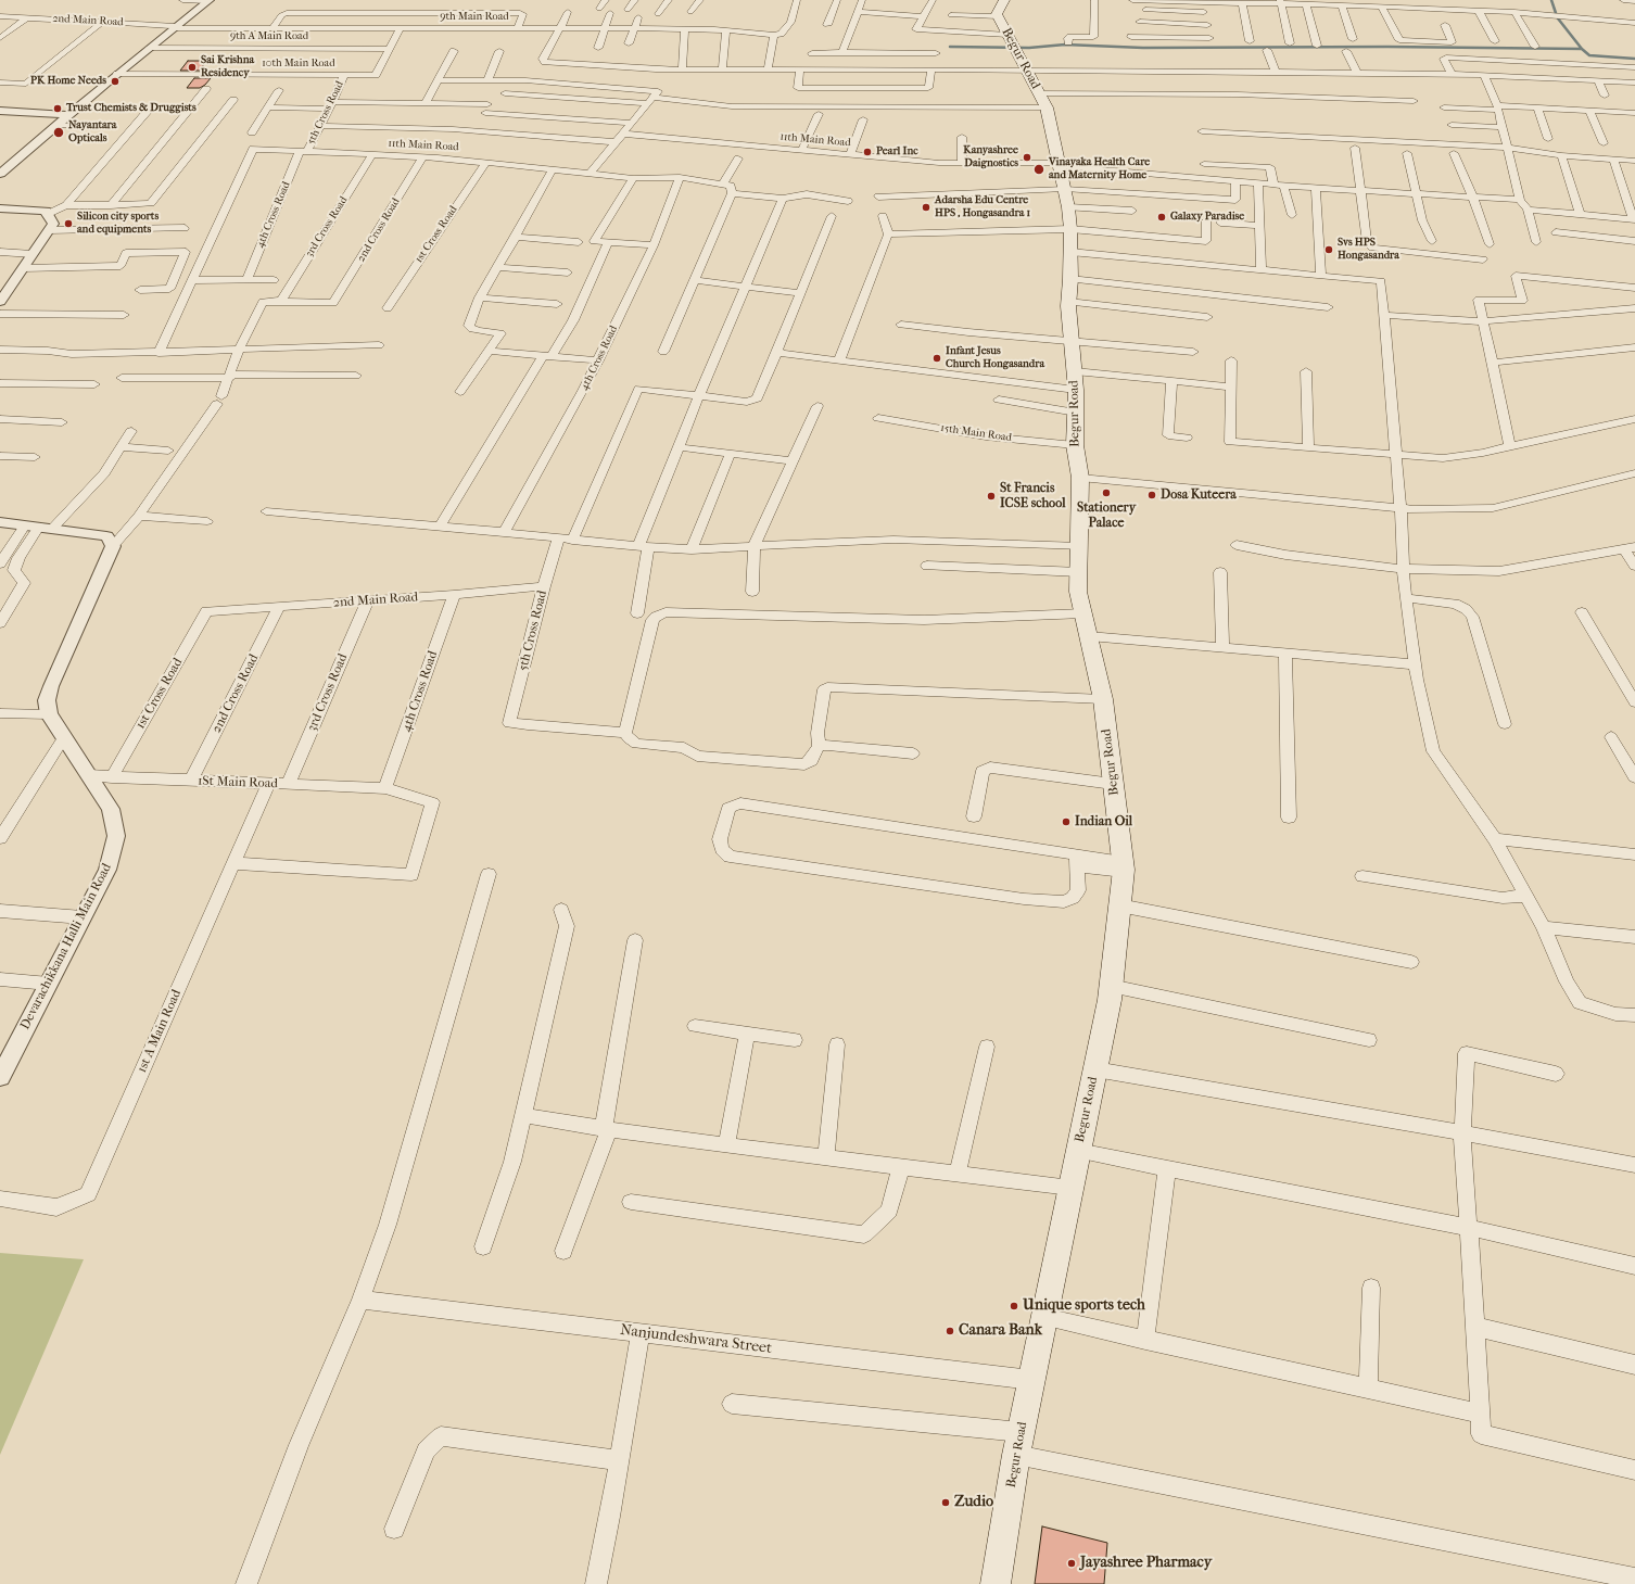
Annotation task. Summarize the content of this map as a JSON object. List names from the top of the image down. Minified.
{"streets":{"main road":["Begur Road"],"street":["9th Main Road","2nd Main Road","9th A Main Road","10th Main Road","5th Cross Road","11th Main Road","4th Cross Road","3rd Cross Road","2nd Cross Road","1st Cross Road","15th Main Road","1St Main Road","Devarachikkana Halli Main Road","1st A Main Road","Nanjundeshwara Street"]},"crossings":[["9th Main Road","2nd Main Road"],["2nd Main Road","5th Cross Road"],["2nd Main Road","4th Cross Road"],["2nd Main Road","3rd Cross Road"],["2nd Main Road","2nd Cross Road"],["2nd Main Road","1st Cross Road"],["9th A Main Road","10th Main Road"],["Begur Road","11th Main Road"],["Begur Road","15th Main Road"],["Begur Road","Nanjundeshwara Street"],["10th Main Road","5th Cross Road"],["5th Cross Road","11th Main Road"],["5th Cross Road","4th Cross Road"],["11th Main Road","4th Cross Road"],["11th Main Road","3rd Cross Road"],["11th Main Road","2nd Cross Road"],["11th Main Road","1st Cross Road"],["4th Cross Road","1St Main Road"],["3rd Cross Road","2nd Cross Road"],["3rd Cross Road","1St Main Road"],["2nd Cross Road","1St Main Road"],["1st Cross Road","1St Main Road"],["1St Main Road","Devarachikkana Halli Main Road"],["1St Main Road","1st A Main Road"]],"places":["Sai Krishna Residency","PK Home Needs","Trust Chemists & Druggists","Nayantara Opticals","Pearl Inc","Kanyashree Daignostics","Vinayaka Health Care and Maternity Home","Adarsha Edu Centre HPS , Hongasandra 1","Galaxy Paradise","Silicon city sports and equipments","Svs HPS Hongasandra","Infant Jesus Church Hongasandra","Stationery Palace","Dosa Kuteera","St Francis ICSE school","Indian Oil","Unique sports tech","Canara Bank","Zudio","Jayashree Pharmacy"]}
